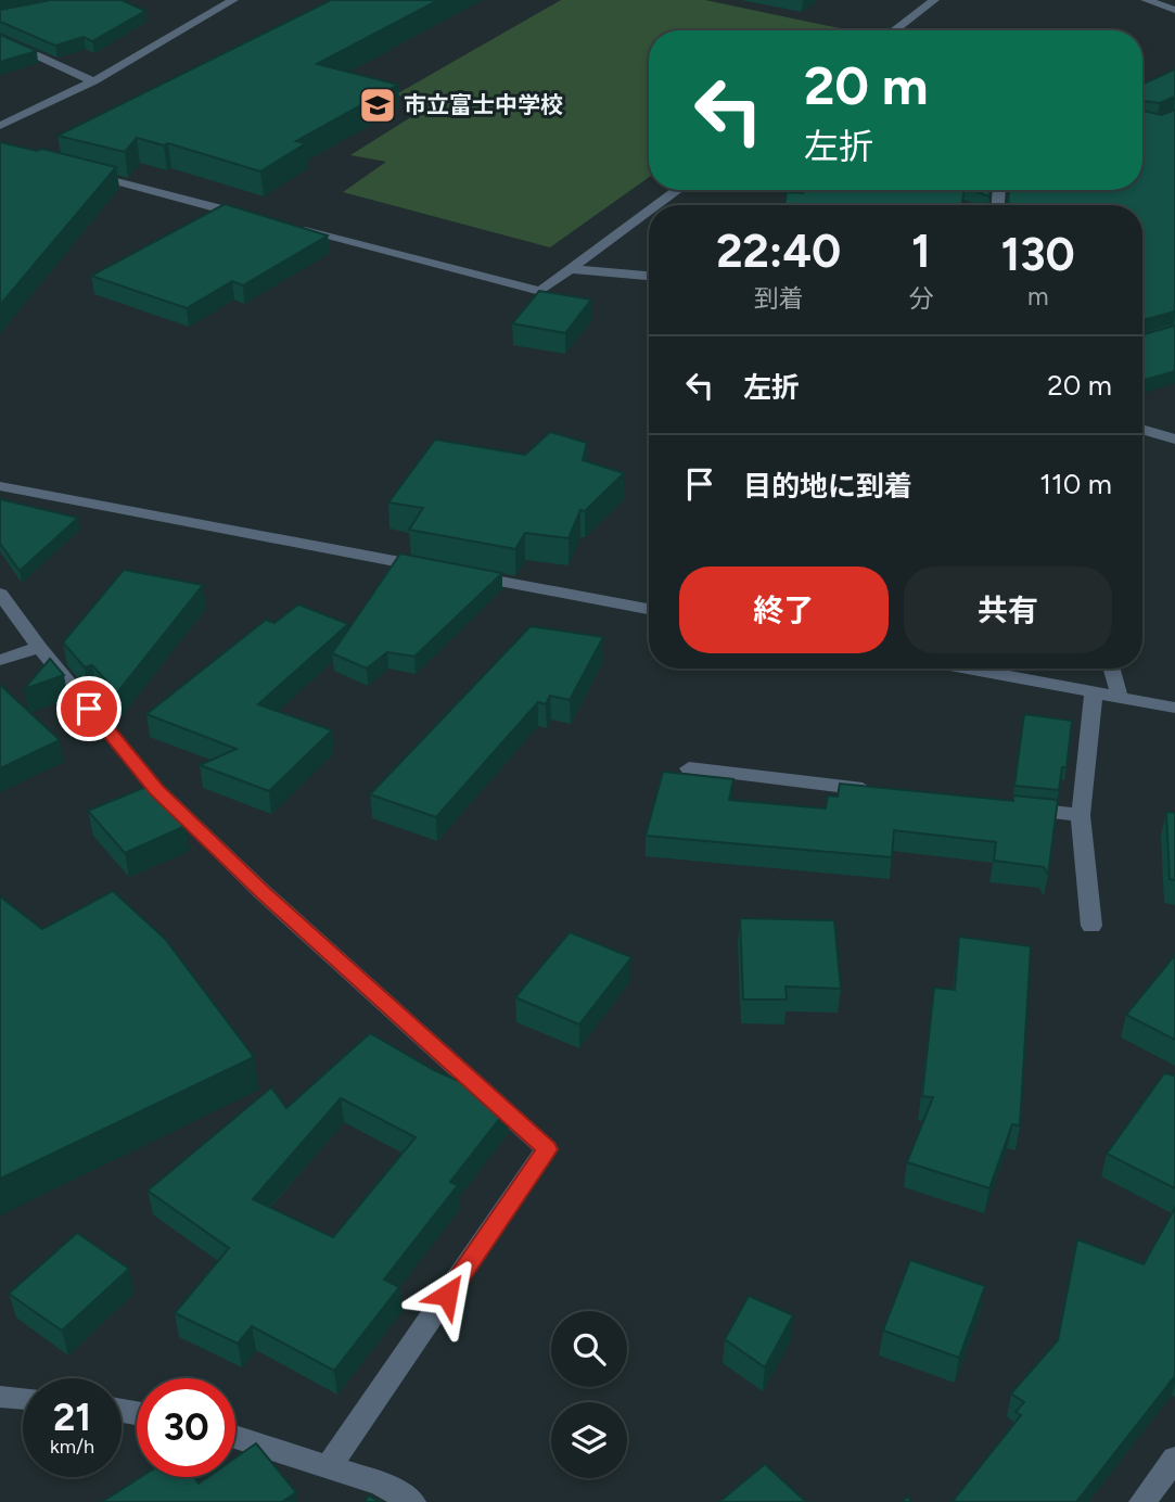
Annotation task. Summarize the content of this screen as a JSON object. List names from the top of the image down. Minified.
{"places":{"school or university":["市立富士中学校"]},"page":{"turn":["20 m","左折"],"eta":["22:40","到着","1","分","130","m"],"list":[{"name":"左折","value":"20 m"},{"name":"目的地に到着","value":"110 m"}],"buttons":["終了","共有"],"speed":"21 km/h","limit":"30"}}
